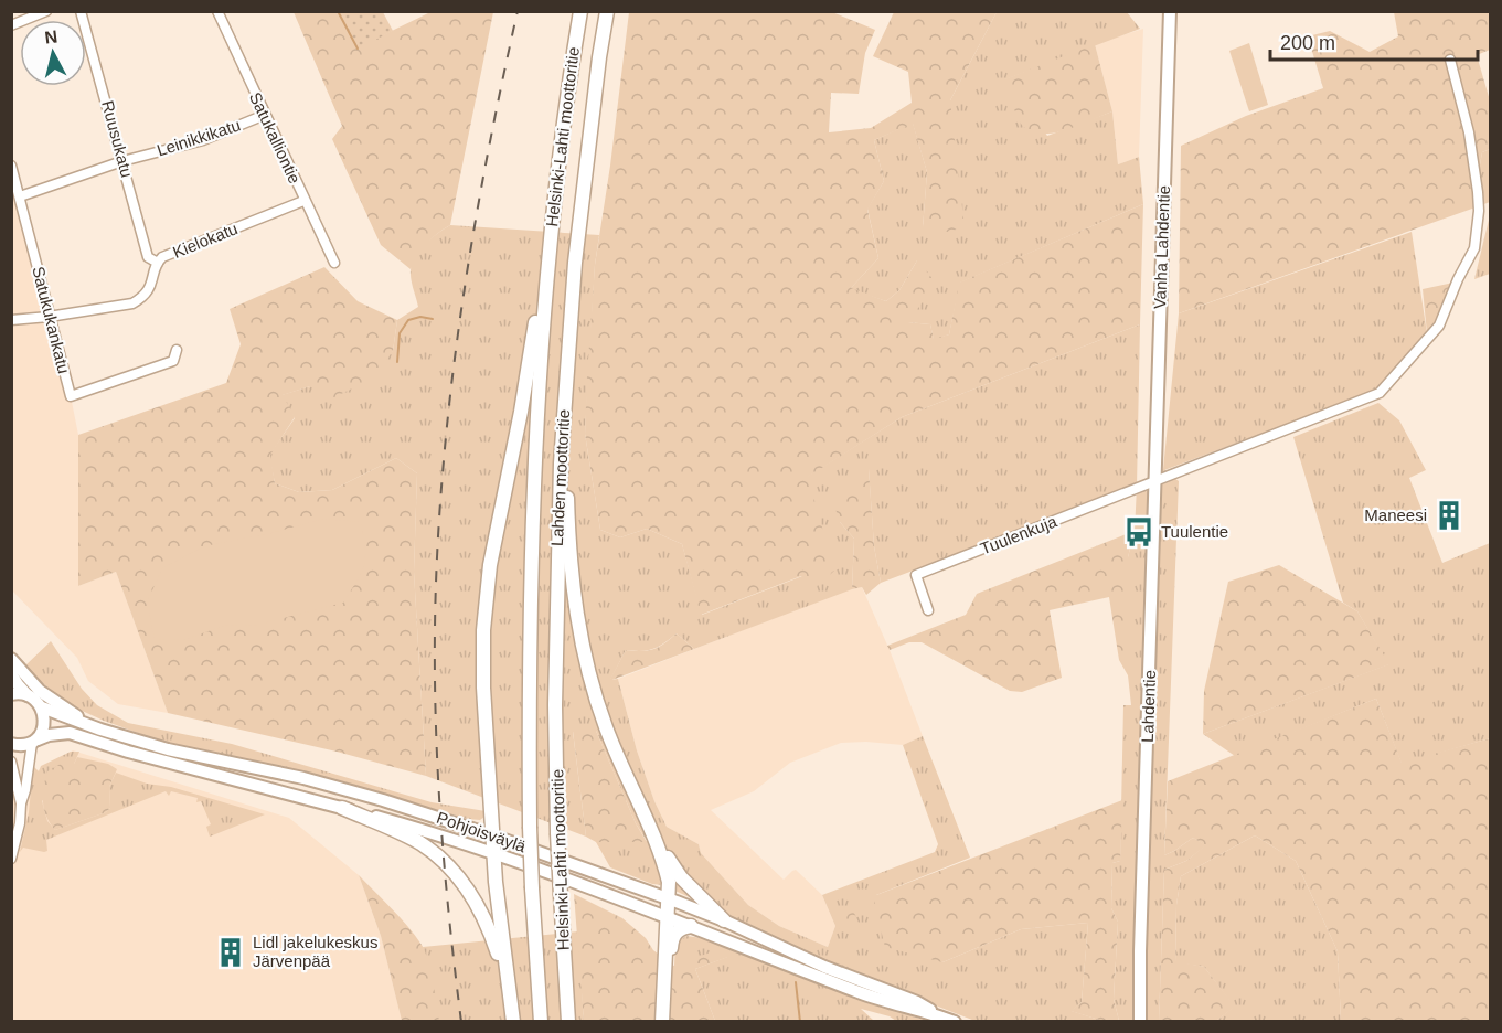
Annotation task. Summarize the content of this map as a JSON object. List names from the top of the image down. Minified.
{"streets":{"highway":["Helsinki-Lahti moottoritie","Lahden moottoritie"],"main road":["Vanha Lahdentie","Lahdentie","Pohjoisväylä"],"street":["Leinikkikatu","Satukalliontie","Ruusukatu","Kielokatu","Satukukankatu","Tuulenkuja"]},"crossings":[["Helsinki-Lahti moottoritie","Lahden moottoritie"],["Leinikkikatu","Satukalliontie"],["Leinikkikatu","Ruusukatu"],["Leinikkikatu","Satukukankatu"],["Satukalliontie","Kielokatu"],["Ruusukatu","Kielokatu"],["Kielokatu","Satukukankatu"],["Vanha Lahdentie","Tuulenkuja"],["Vanha Lahdentie","Lahdentie"],["Tuulenkuja","Lahdentie"]],"places":{"building":["Maneesi","Lidl jakelukeskus Järvenpää"],"bus stop":["Tuulentie"]},"scale_bar":"200 m","north":"top"}
